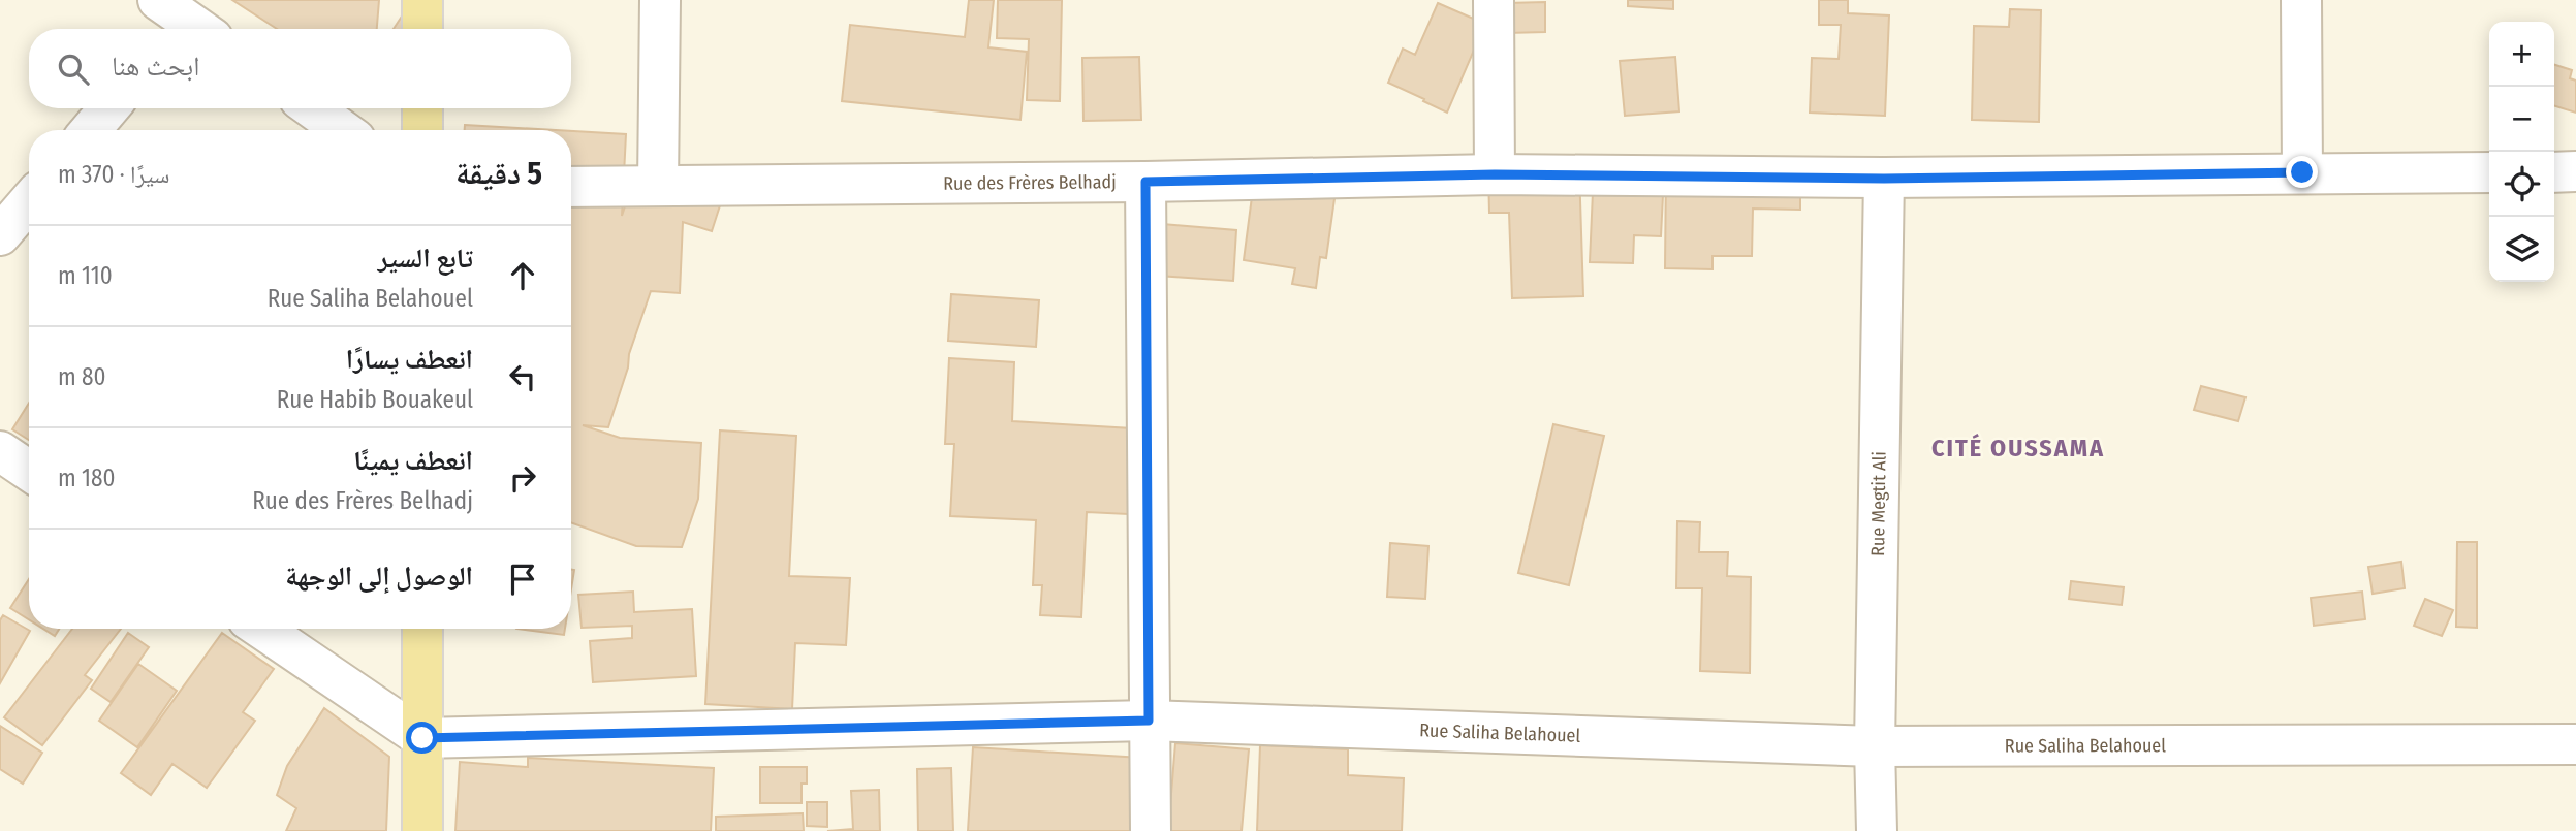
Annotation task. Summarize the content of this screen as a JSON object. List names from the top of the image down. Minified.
{"streets":{"street":["Rue des Frères Belhadj","Rue Megtit Ali","Rue Saliha Belahouel"]},"crossings":[["Rue des Frères Belhadj","Rue Megtit Ali"],["Rue Megtit Ali","Rue Saliha Belahouel"]],"districts":["CITÉ OUSSAMA"],"page":{"map_buttons":["+","−"],"search":"ابحث هنا","heading":["5 دقيقة","سيرًا · 370 m"],"list":[["تابع السير","Rue Saliha Belahouel","110 m"],["انعطف يسارًا","Rue Habib Bouakeul","80 m"],["انعطف يمينًا","Rue des Frères Belhadj","180 m"],"الوصول إلى الوجهة"]}}
